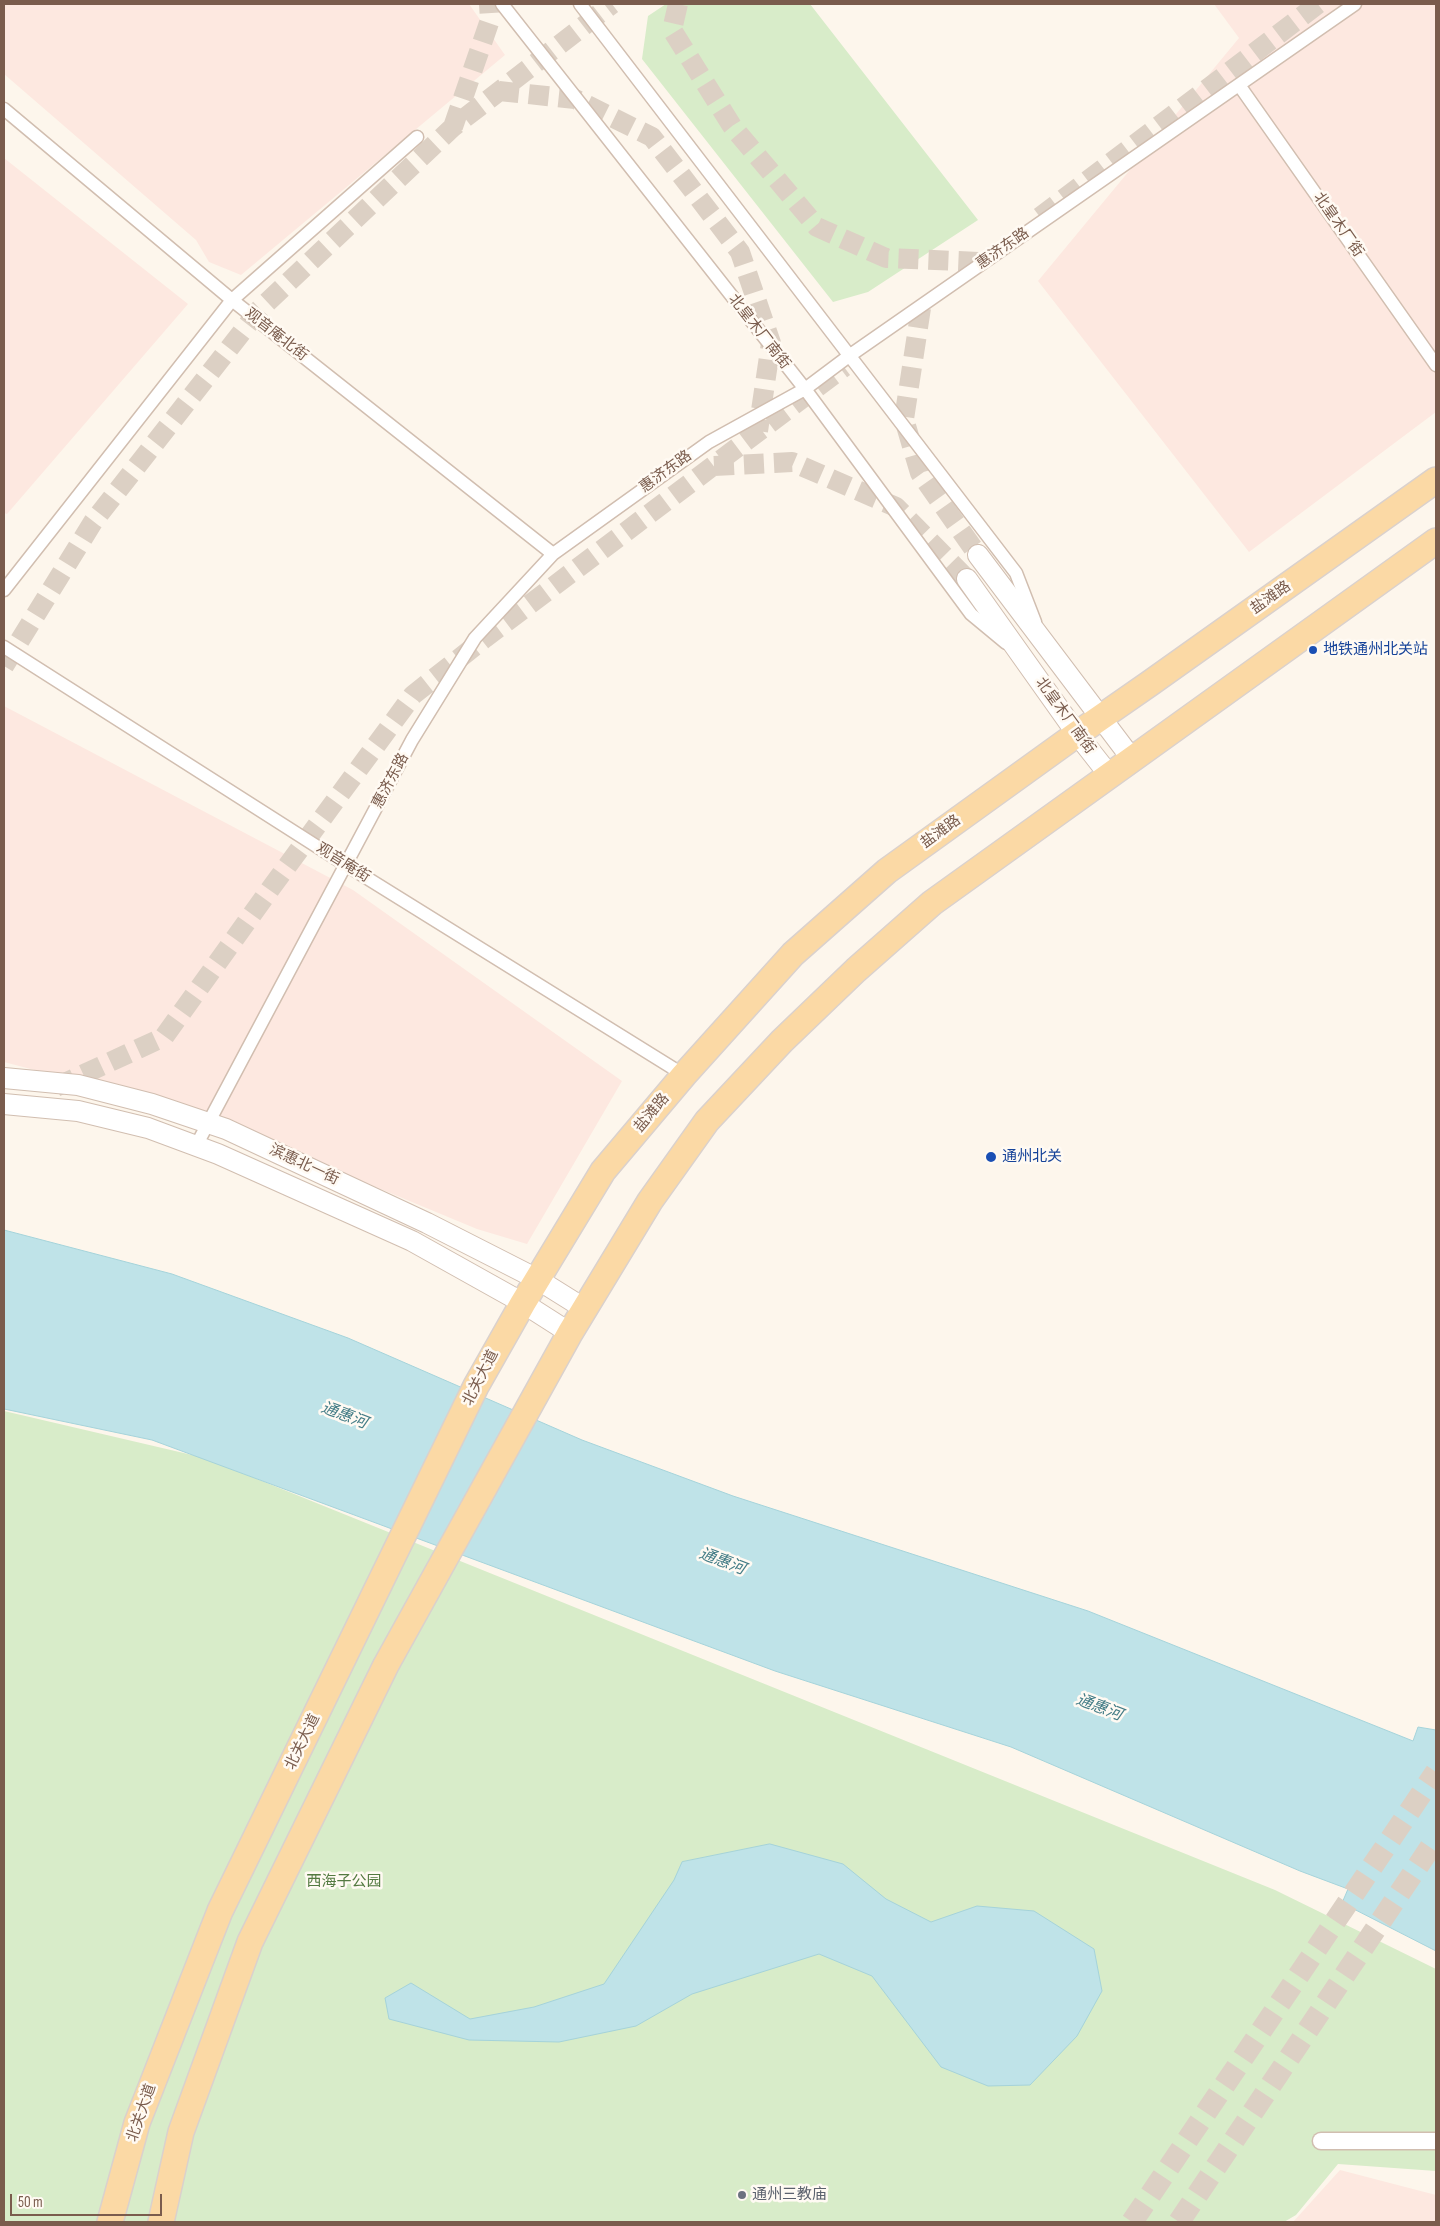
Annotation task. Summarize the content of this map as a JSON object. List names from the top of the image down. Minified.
{"streets":{"main road":["盐滩路","北关大道"],"street":["北皇木厂街","惠济东路","北皇木厂南街","观音庵北街","观音庵街","滨惠北一街"]},"crossings":[["北皇木厂街","惠济东路"],["惠济东路","北皇木厂南街"],["惠济东路","观音庵北街"],["惠济东路","观音庵街"],["惠济东路","滨惠北一街"],["北皇木厂南街","盐滩路"],["盐滩路","观音庵街"],["盐滩路","滨惠北一街"],["盐滩路","北关大道"],["滨惠北一街","北关大道"]],"water":["通惠河"],"parks":["西海子公园"],"places":["地铁通州北关站","通州北关","通州三教庙"],"scale_bar":"50 m"}
